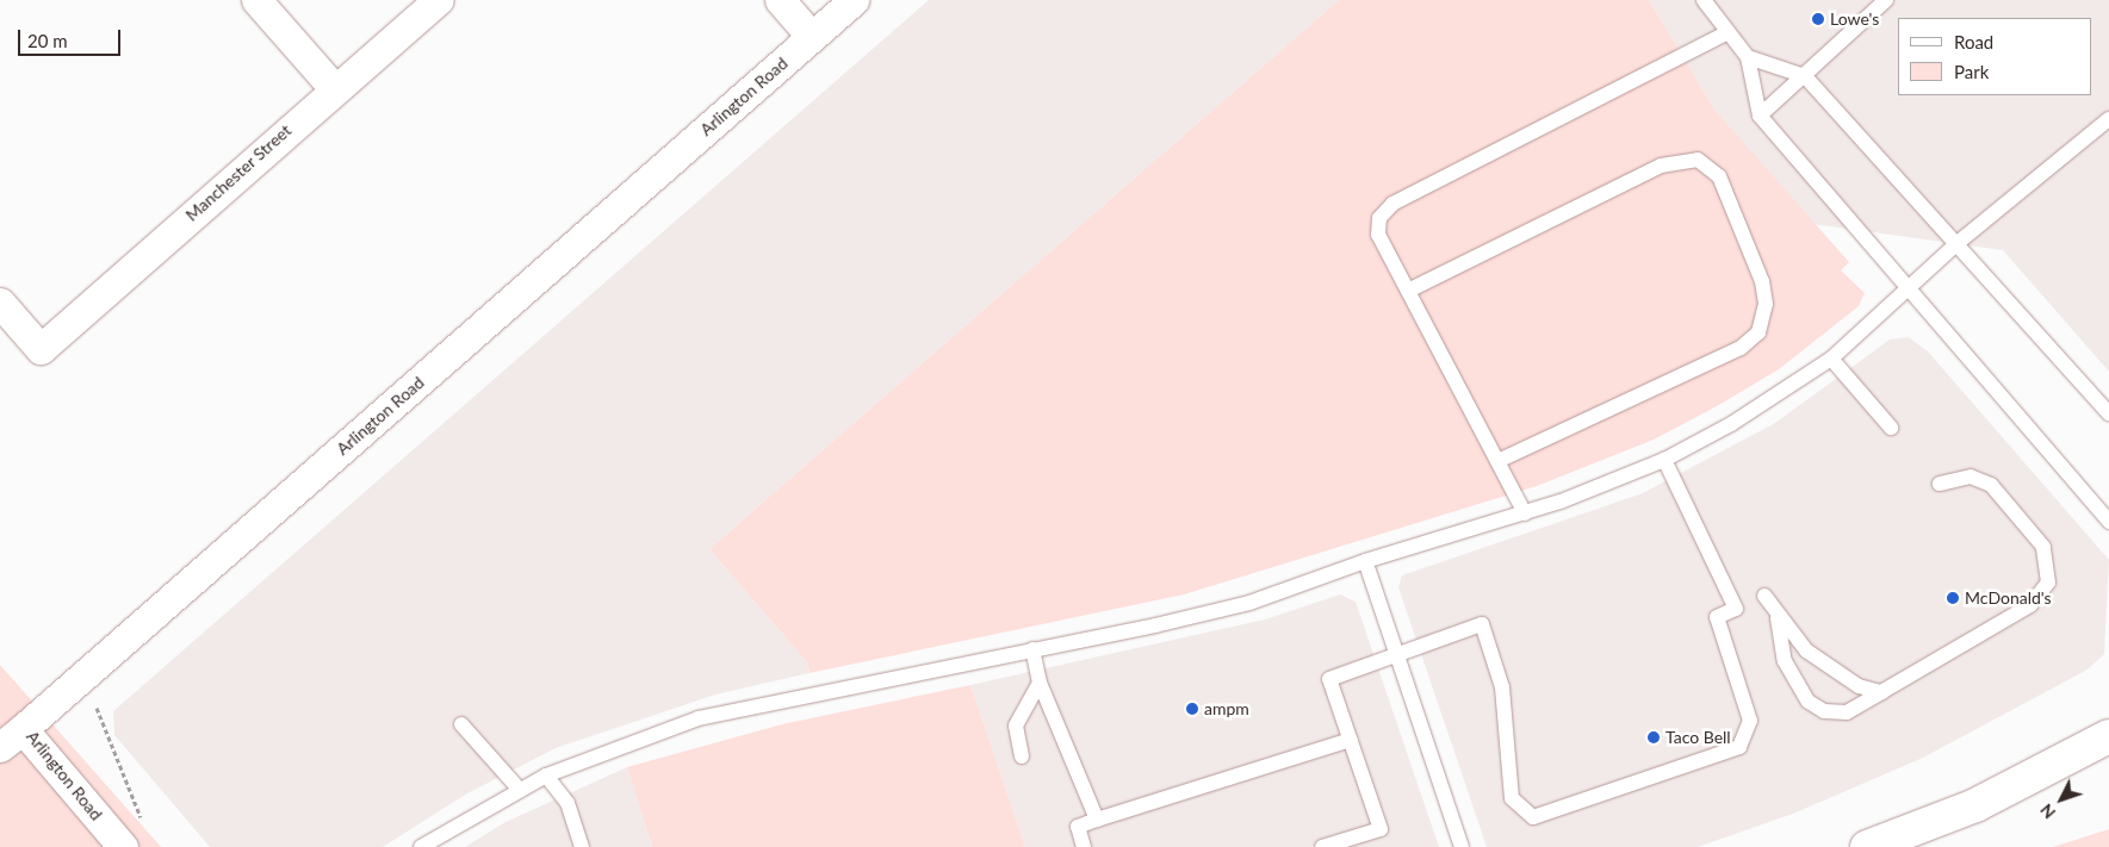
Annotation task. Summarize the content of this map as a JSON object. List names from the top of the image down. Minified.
{"streets":{"street":["Arlington Road","Manchester Street"]},"places":["Lowe's","McDonald's","ampm","Taco Bell"],"legend":["Road","Park"],"scale_bar":"20 m","north":"bottom left"}
